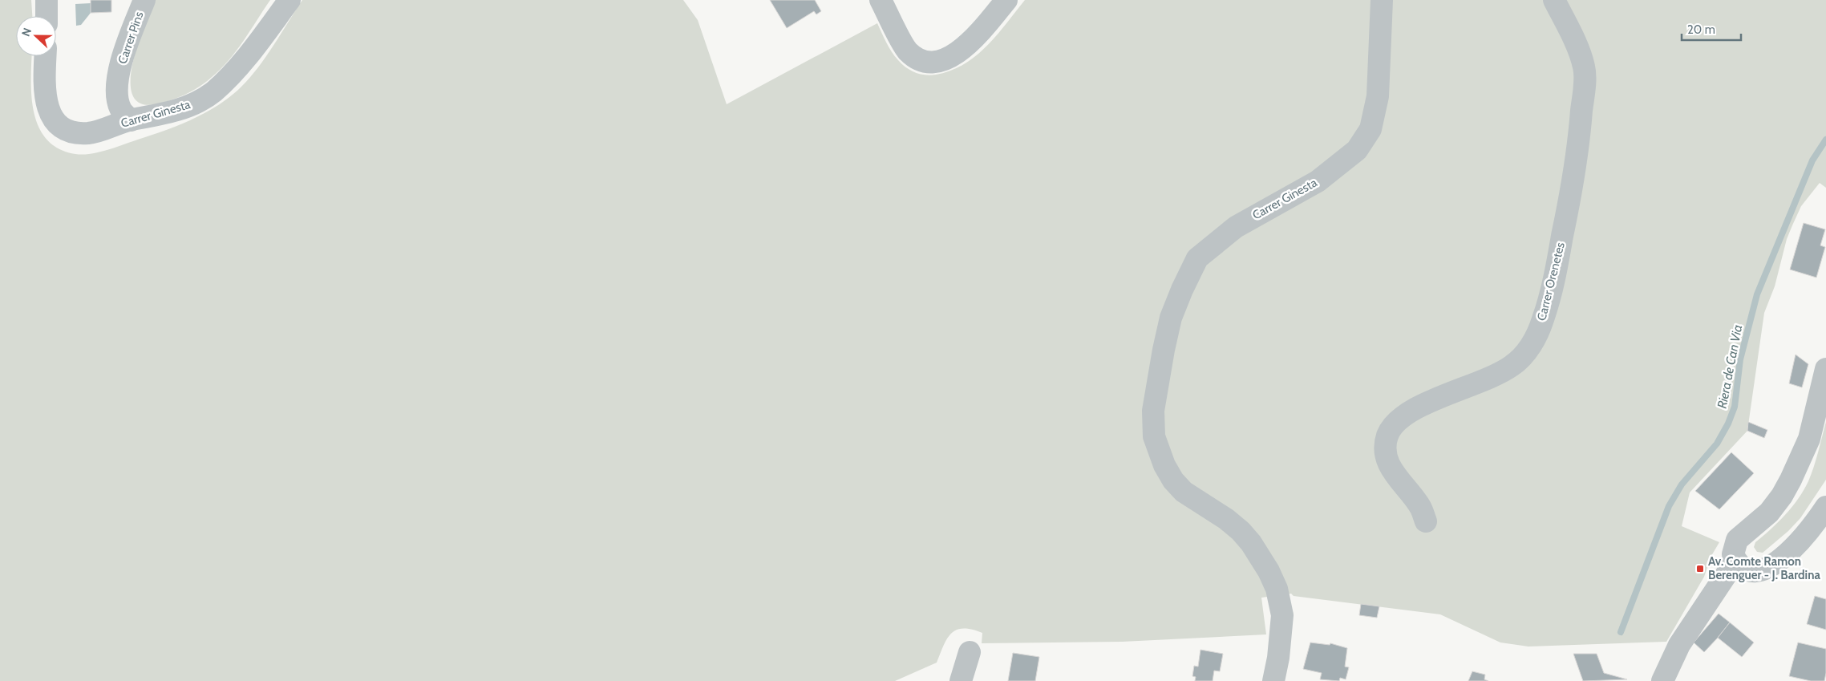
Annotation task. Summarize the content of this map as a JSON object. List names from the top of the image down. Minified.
{"streets":{"street":["Carrer Pins","Carrer Ginesta","Carrer Orenetes"]},"crossings":[["Carrer Pins","Carrer Ginesta"]],"water":["Riera de Can Via"],"places":{"transit":["Av. Comte Ramon Berenguer - J. Bardina"]},"scale_bar":"20 m","north":"left"}
